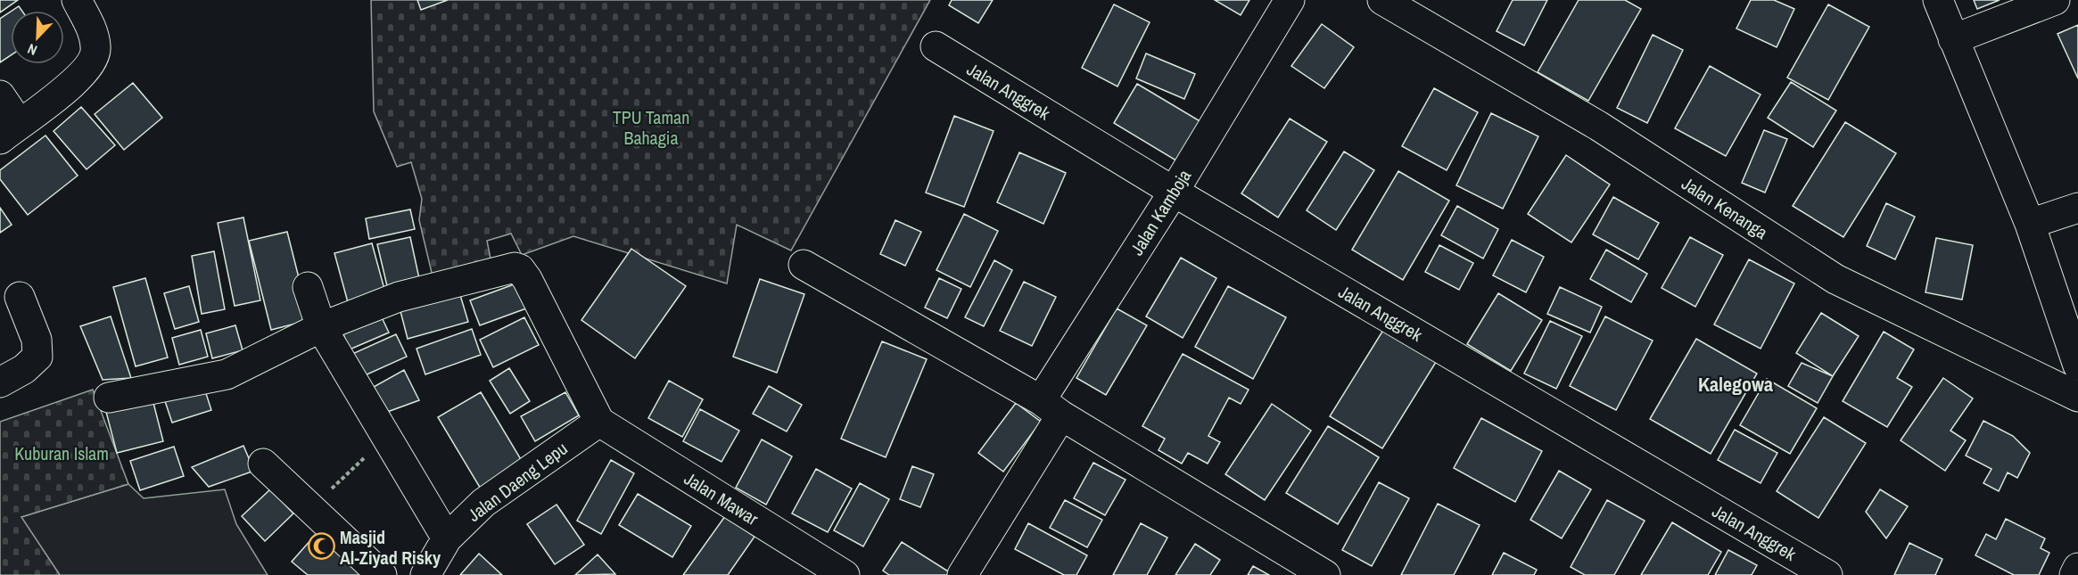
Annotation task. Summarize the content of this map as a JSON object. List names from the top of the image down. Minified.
{"streets":{"street":["Jalan Anggrek","Jalan Kenanga","Jalan Kamboja","Jalan Daeng Lepu","Jalan Mawar"]},"crossings":[["Jalan Anggrek","Jalan Kamboja"],["Jalan Daeng Lepu","Jalan Mawar"]],"districts":["Kalegowa"],"parks":["TPU Taman Bahagia","Kuburan Islam"],"places":{"mosque":["Masjid Al-Ziyad Risky"]},"north":"bottom left"}
